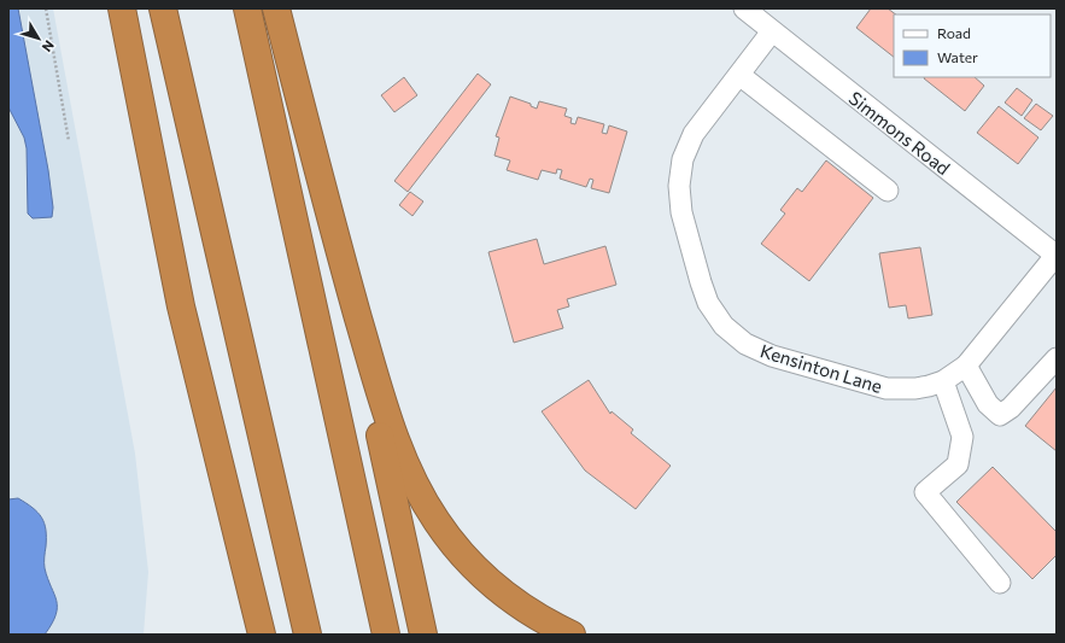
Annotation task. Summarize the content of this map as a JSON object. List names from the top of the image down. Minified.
{"streets":{"street":["Simmons Road","Kensinton Lane"]},"crossings":[["Simmons Road","Kensinton Lane"]],"legend":["Road","Water"],"north":"bottom right"}
